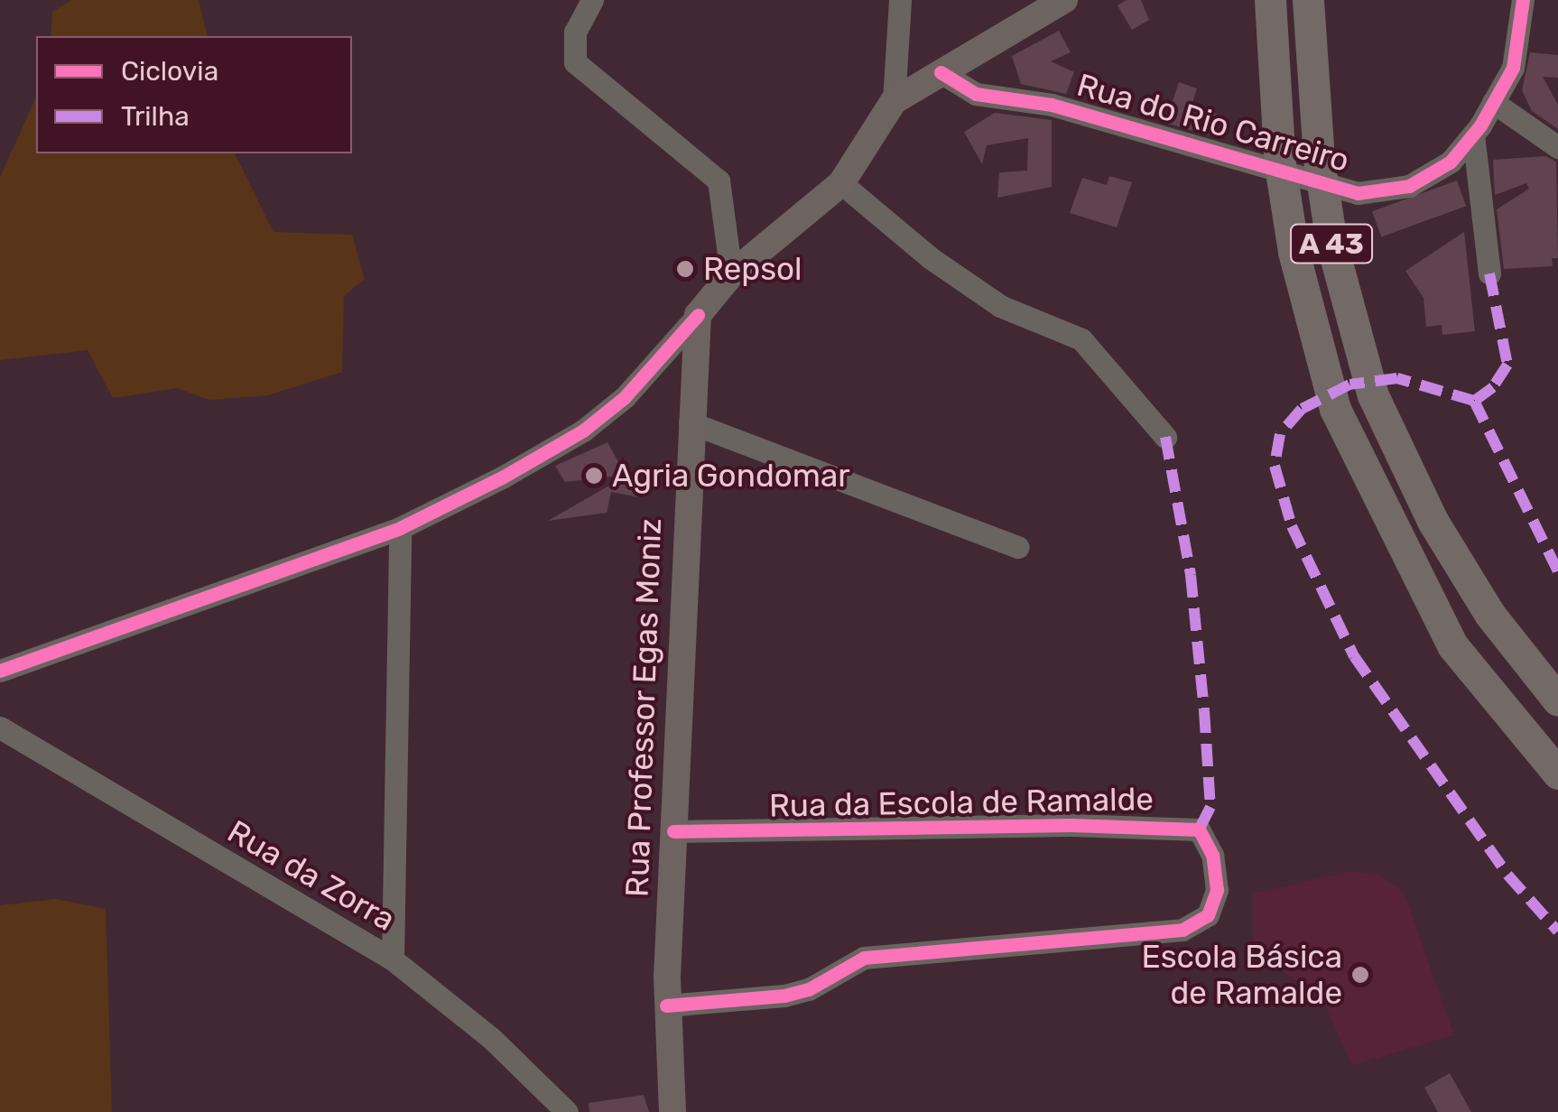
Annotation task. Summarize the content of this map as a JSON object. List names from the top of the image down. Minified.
{"streets":{"highway":["A 43"],"main road":["Rua Professor Egas Moniz"],"street":["Rua do Rio Carreiro","Rua da Escola de Ramalde","Rua da Zorra"]},"crossings":[["Rua Professor Egas Moniz","Rua da Escola de Ramalde"]],"places":["Repsol","Agria Gondomar","Escola Básica de Ramalde"],"legend":["Ciclovia","Trilha"]}
